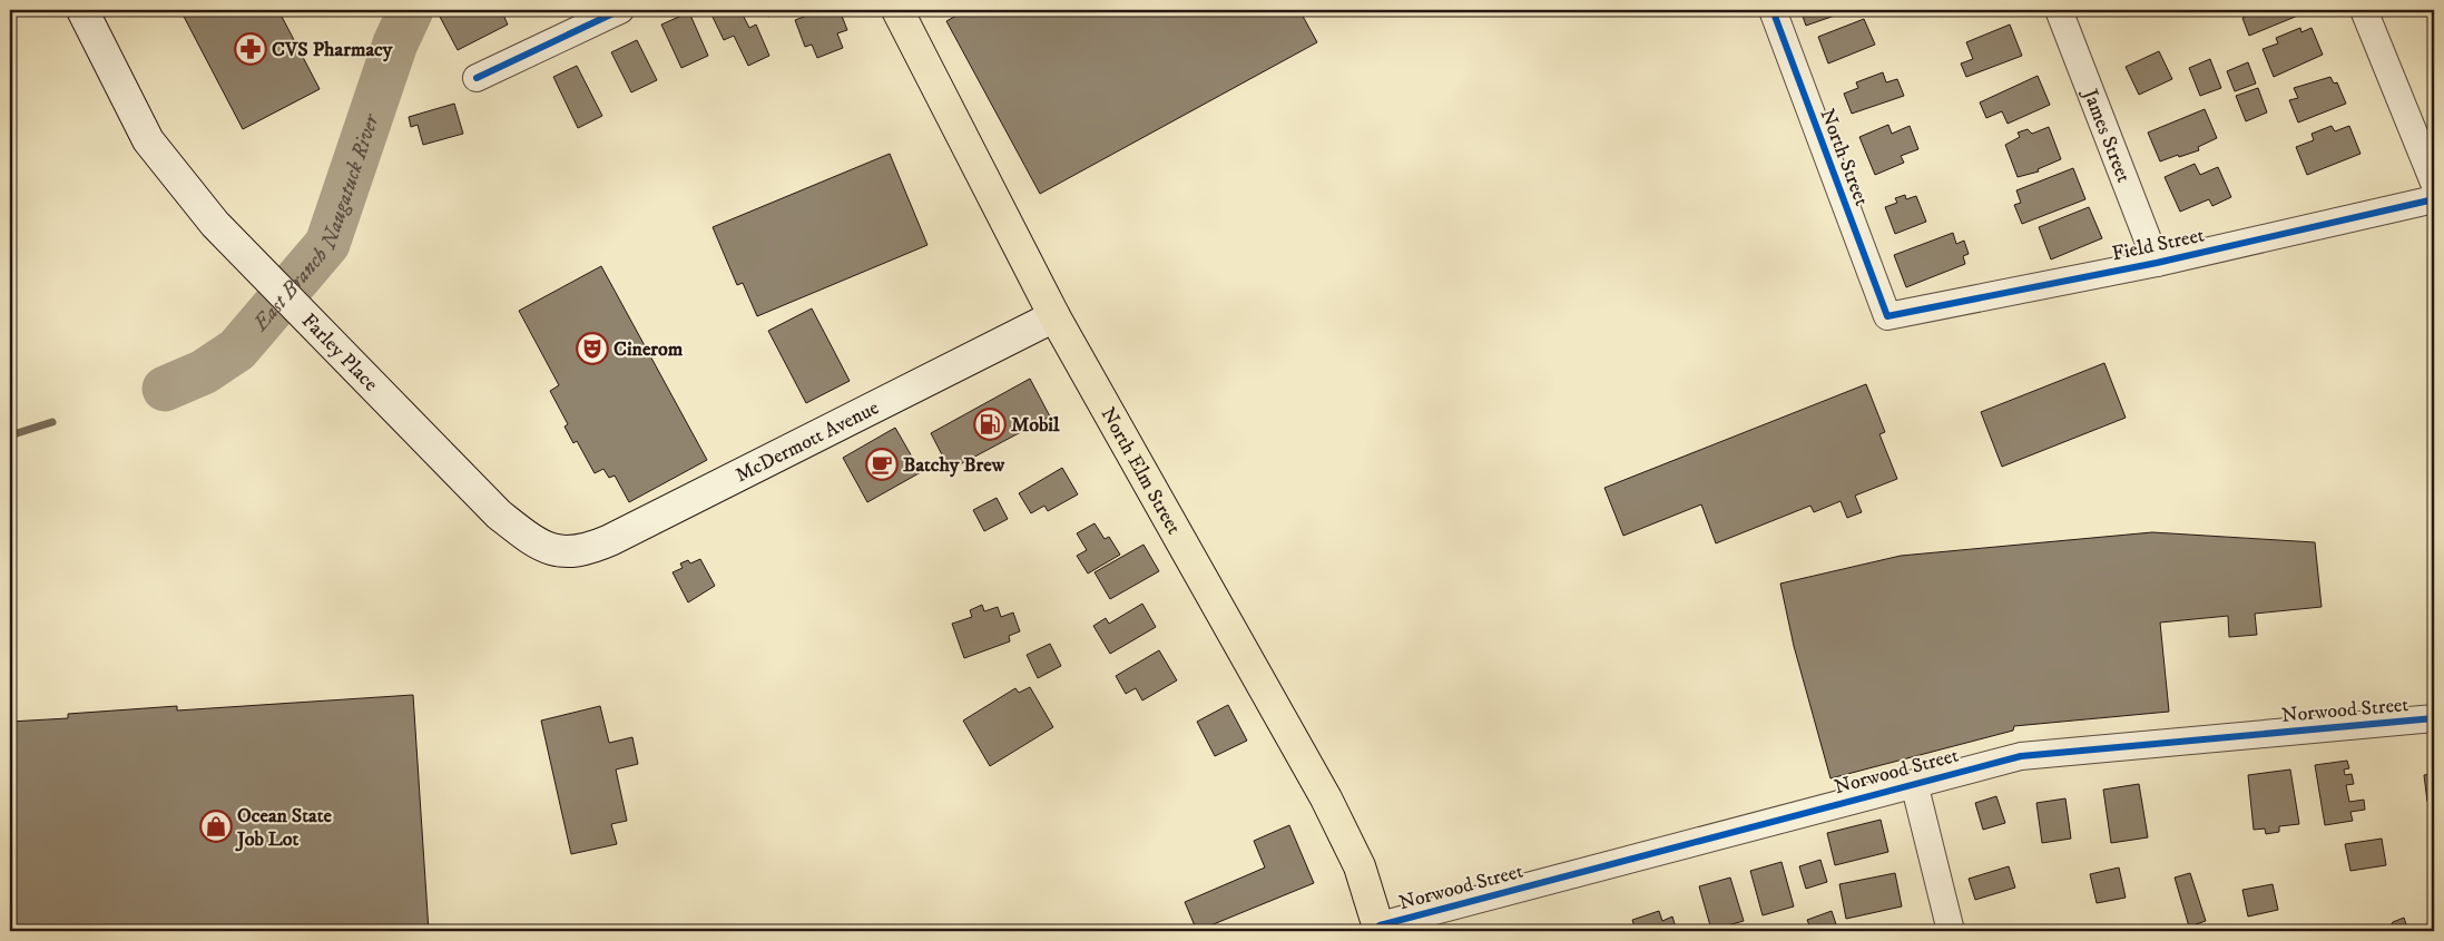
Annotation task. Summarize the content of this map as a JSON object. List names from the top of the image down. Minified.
{"streets":{"main road":["Farley Place","McDermott Avenue","North Elm Street"],"street":["James Street","North Street","Field Street","Norwood Street"]},"crossings":[["James Street","Field Street"],["North Street","Field Street"],["Farley Place","McDermott Avenue"],["McDermott Avenue","North Elm Street"],["North Elm Street","Norwood Street"]],"water":["East Branch Naugatuck River"],"places":{"pharmacy":["CVS Pharmacy"],"theatre":["Cinerom"],"fuel station":["Mobil"],"cafe":["Batchy Brew"],"shop":["Ocean State Job Lot"]}}
